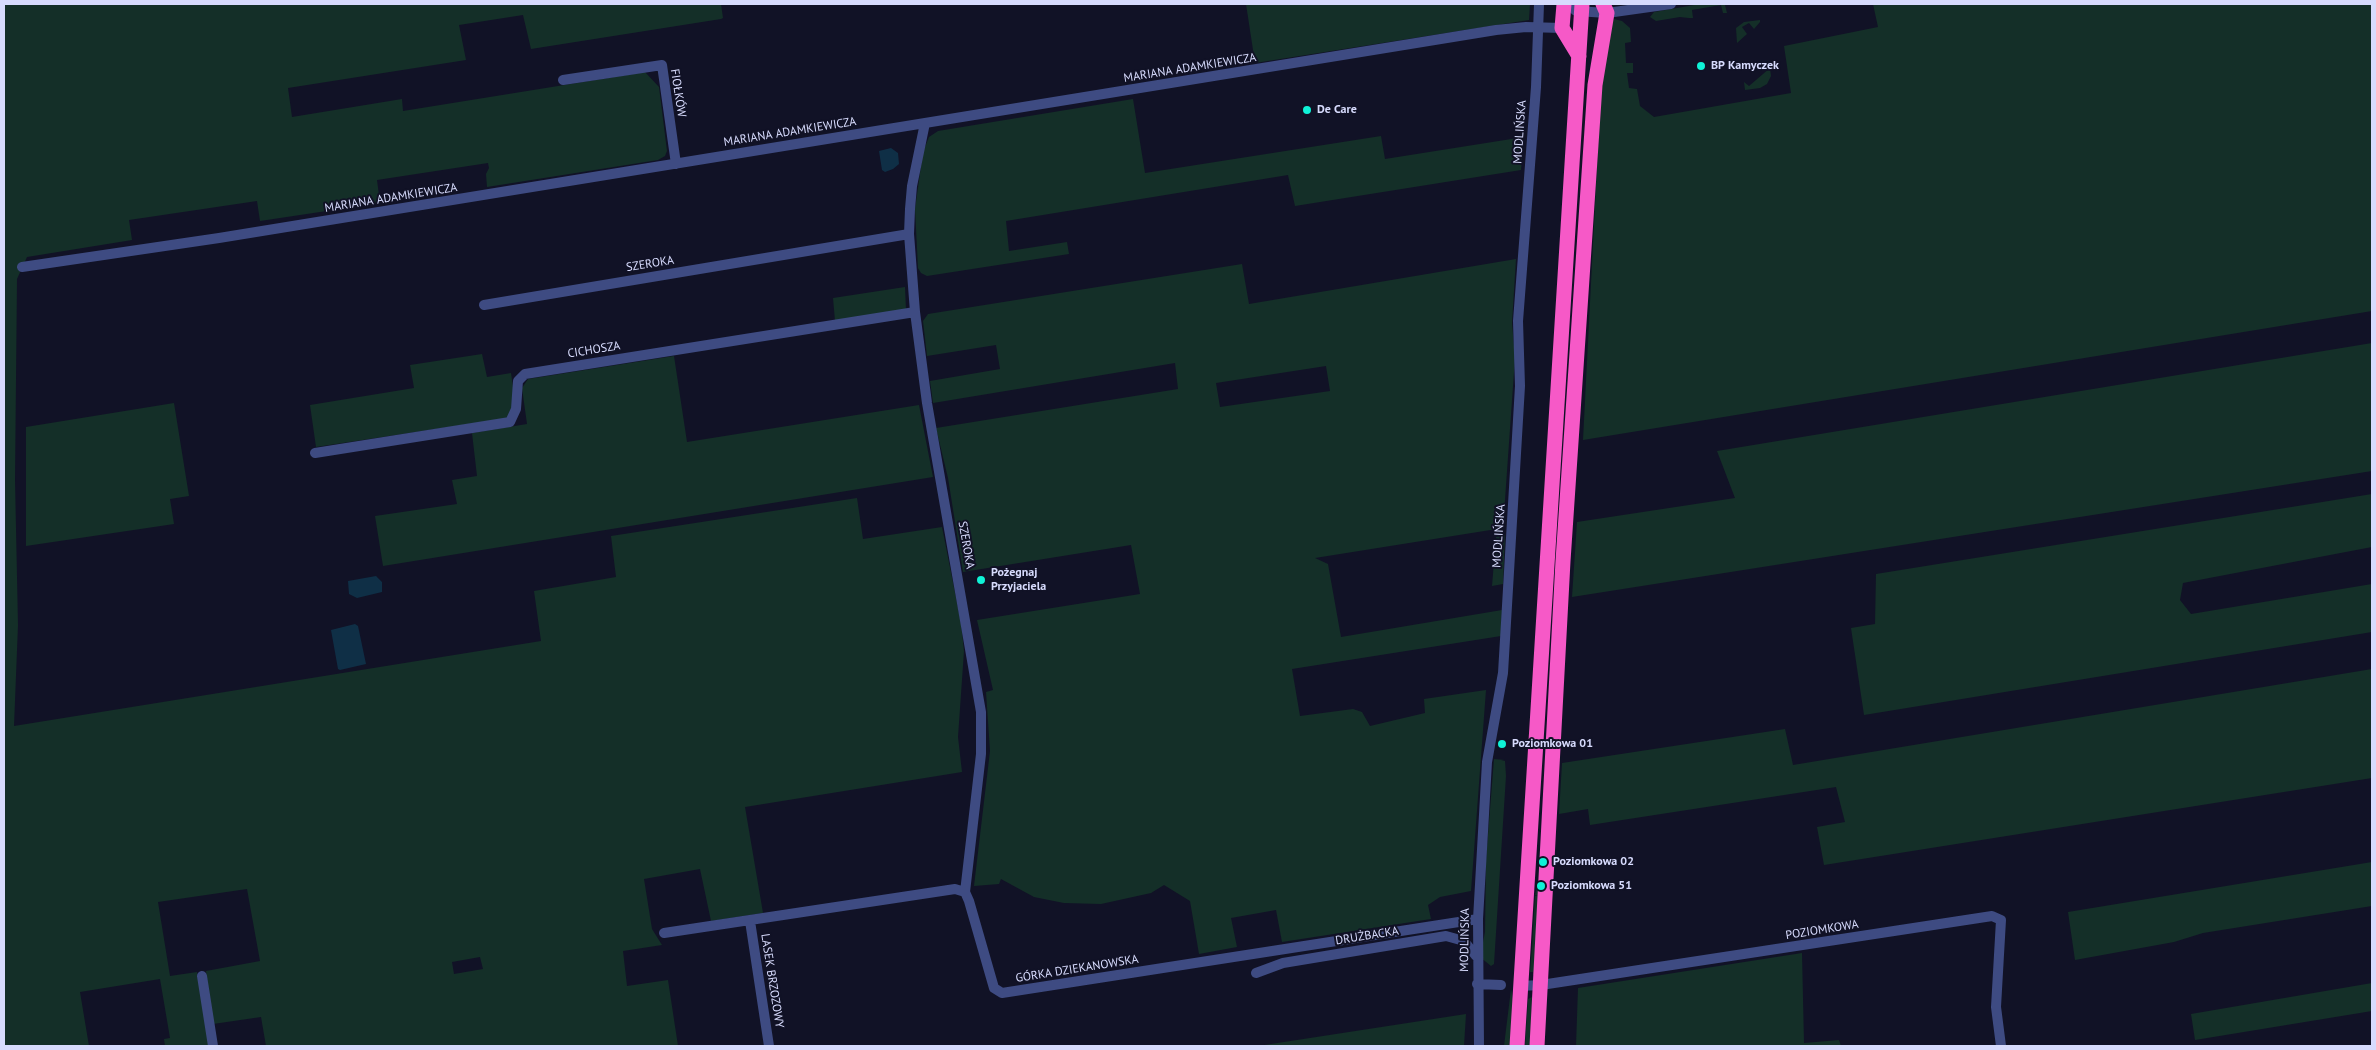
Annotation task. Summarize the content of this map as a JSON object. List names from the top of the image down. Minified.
{"streets":{"street":["MARIANA ADAMKIEWICZA","FIOŁKÓW","MODLIŃSKA","SZEROKA","CICHOSZA","POZIOMKOWA","DRUŻBACKA","GÓRKA DZIEKANOWSKA","LASEK BRZOZOWY"]},"crossings":[["MARIANA ADAMKIEWICZA","FIOŁKÓW"],["MARIANA ADAMKIEWICZA","MODLIŃSKA"],["MARIANA ADAMKIEWICZA","SZEROKA"],["MODLIŃSKA","DRUŻBACKA"],["MODLIŃSKA","GÓRKA DZIEKANOWSKA"],["SZEROKA","CICHOSZA"],["SZEROKA","GÓRKA DZIEKANOWSKA"]],"places":["BP Kamyczek","De Care","Pożegnaj Przyjaciela","Poziomkowa 01","Poziomkowa 02","Poziomkowa 51"]}
